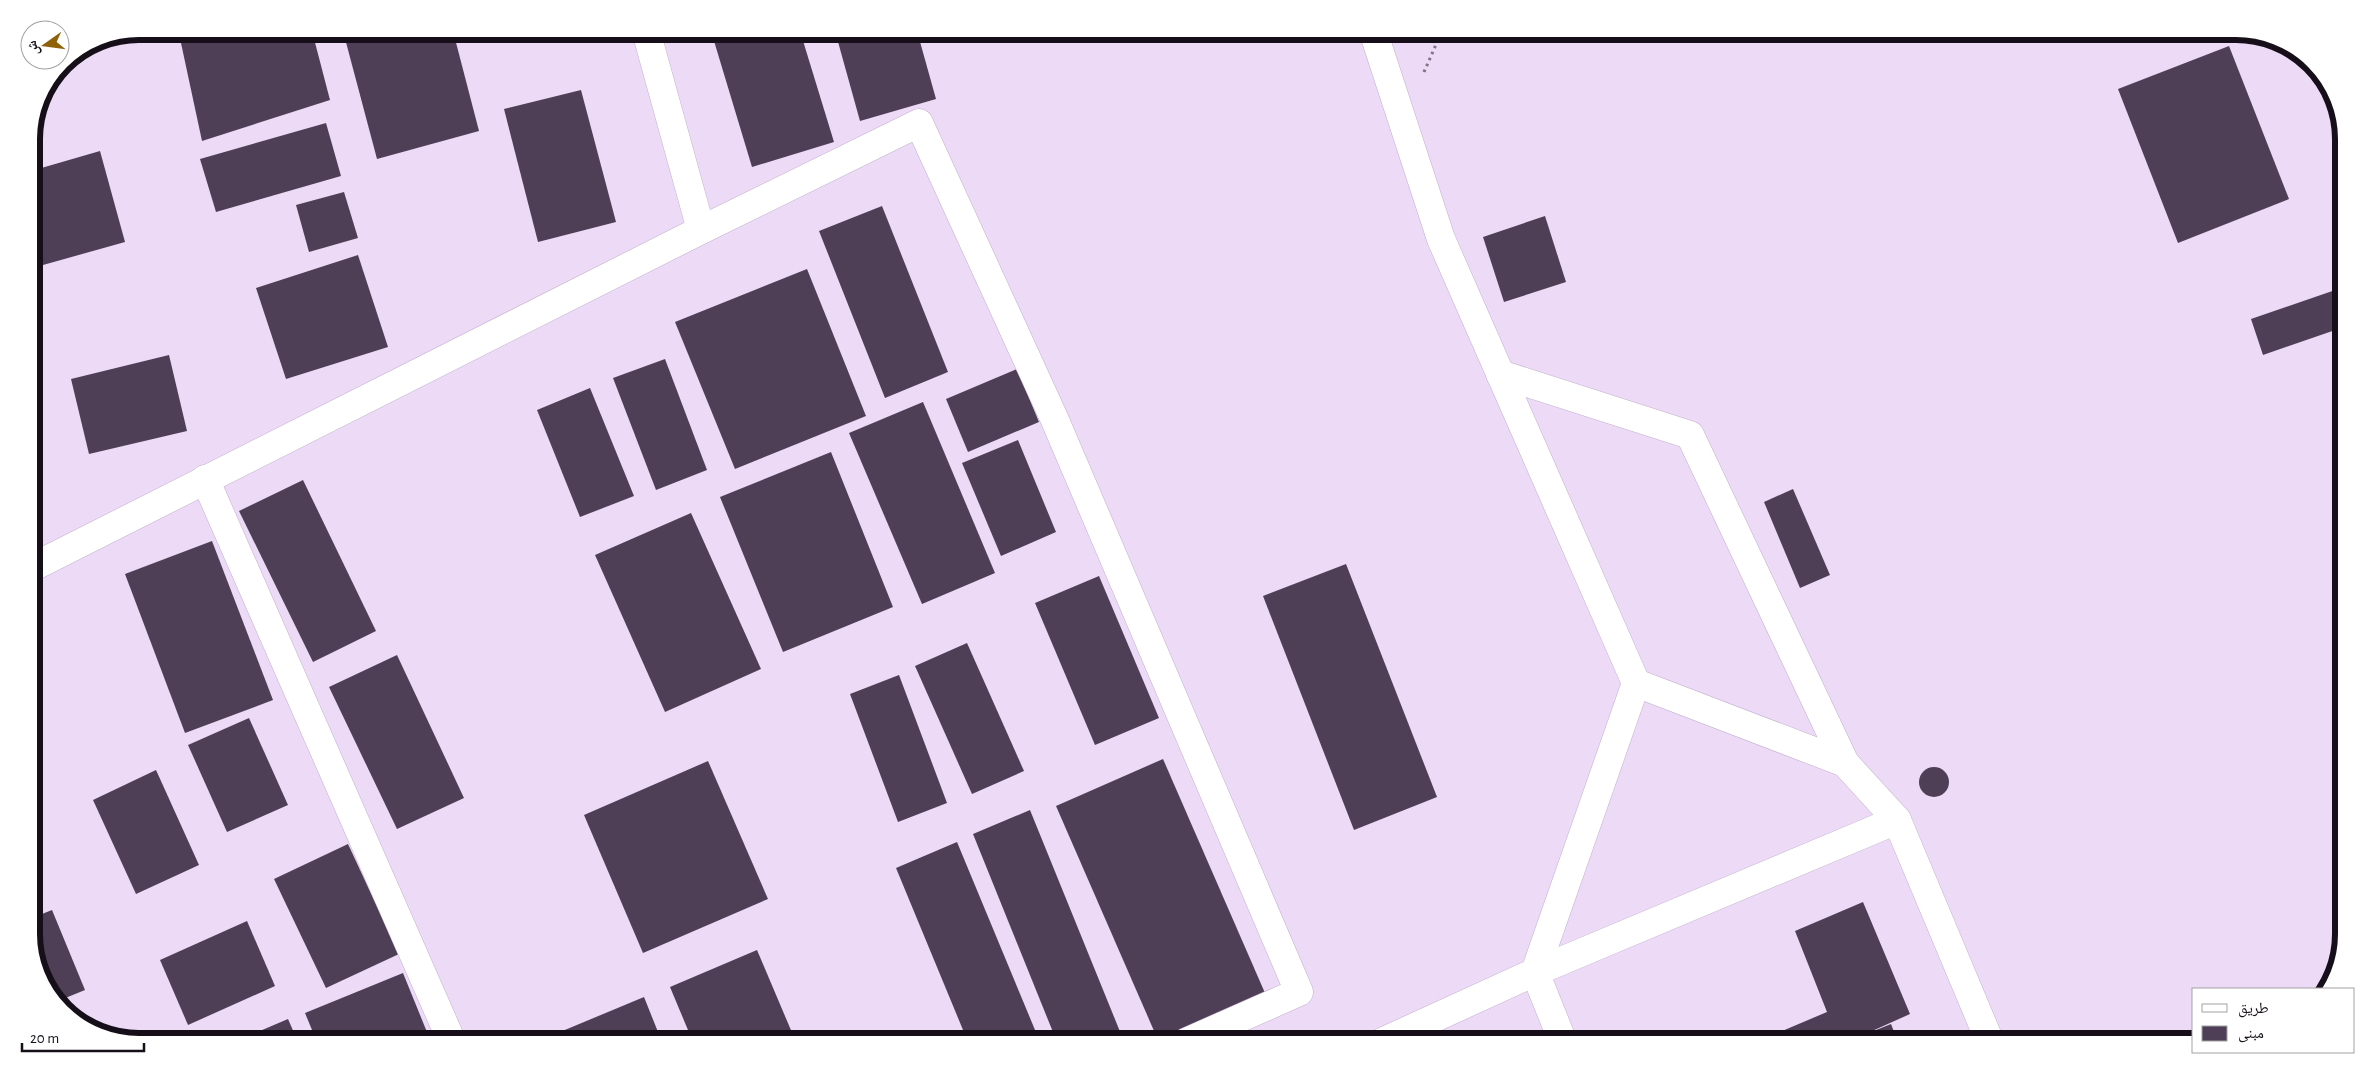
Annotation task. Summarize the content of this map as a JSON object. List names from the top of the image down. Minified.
{"legend":["طريق","مبنى"],"scale_bar":"20 m","north":"left"}
